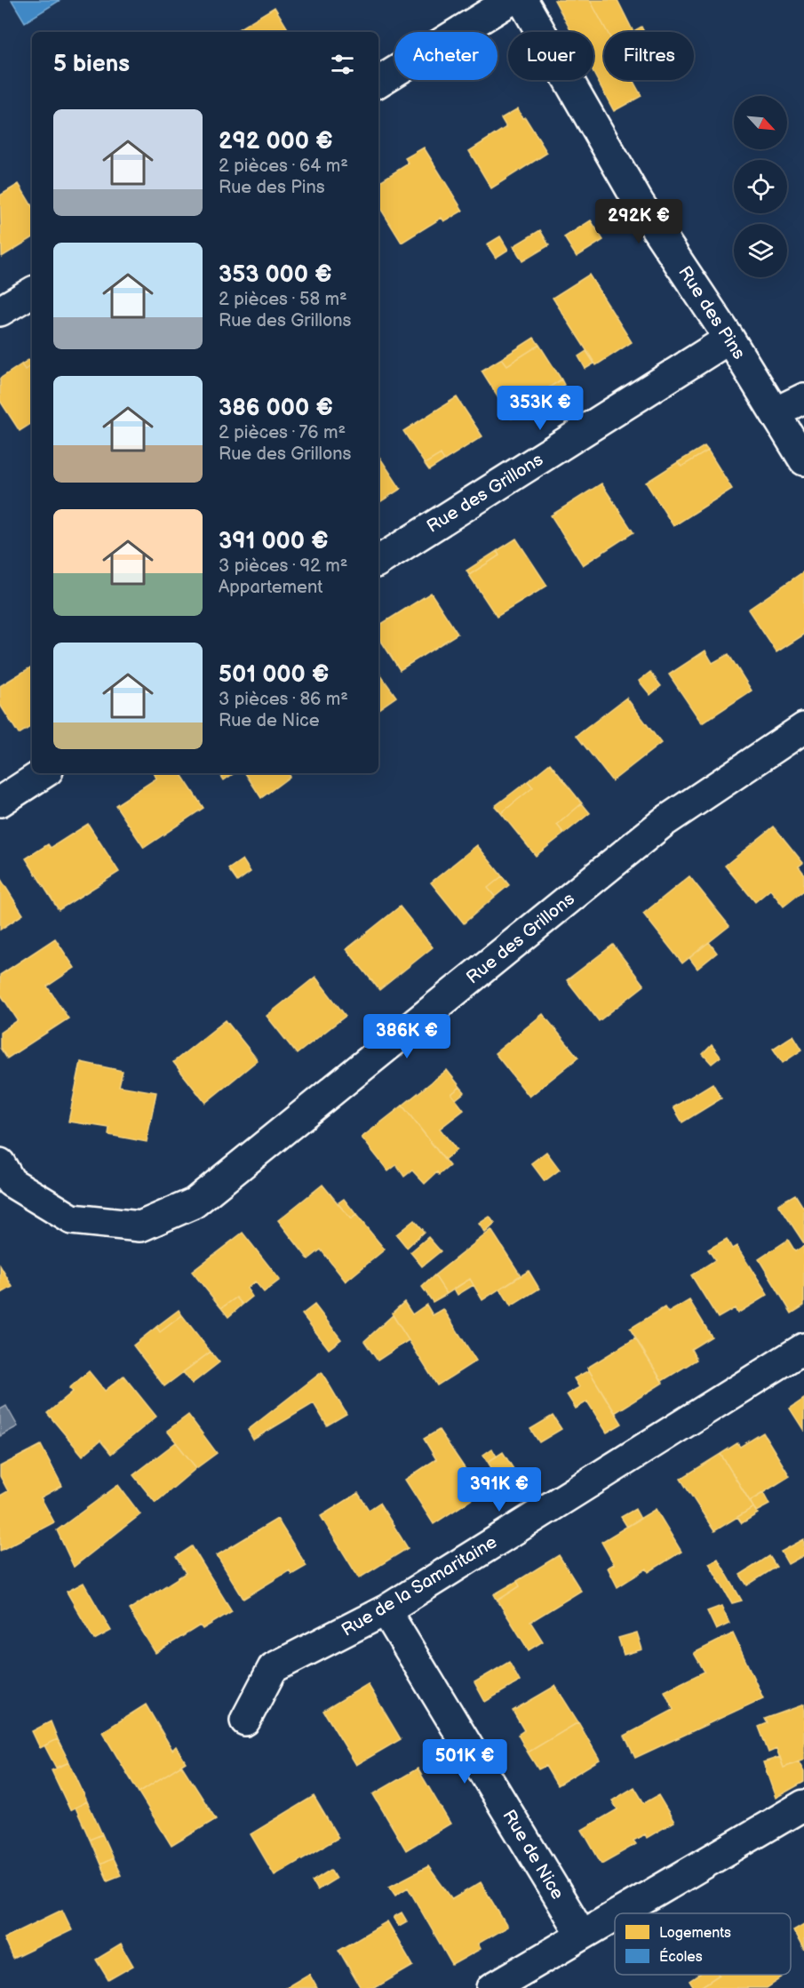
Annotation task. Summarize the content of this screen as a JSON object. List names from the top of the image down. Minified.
{"streets":{"street":["Rue des Pins","Rue des Grillons","Rue de la Samaritaine","Rue de Nice"]},"crossings":[["Rue des Pins","Rue des Grillons"],["Rue de la Samaritaine","Rue de Nice"]],"legend":["Logements","Écoles"],"north":"bottom right","page":{"chip":["Acheter","Louer","Filtres"],"heading":"5 biens","list":[{"name":"292 000 €","note":"2 pièces · 64 m² · Rue des Pins"},{"name":"353 000 €","note":"2 pièces · 58 m² · Rue des Grillons"},{"name":"386 000 €","note":"2 pièces · 76 m² · Rue des Grillons"},{"name":"391 000 €","note":"3 pièces · 92 m² · Appartement"},{"name":"501 000 €","note":"3 pièces · 86 m² · Rue de Nice"}],"price":["292K €","353K €","386K €","391K €","501K €"]}}
